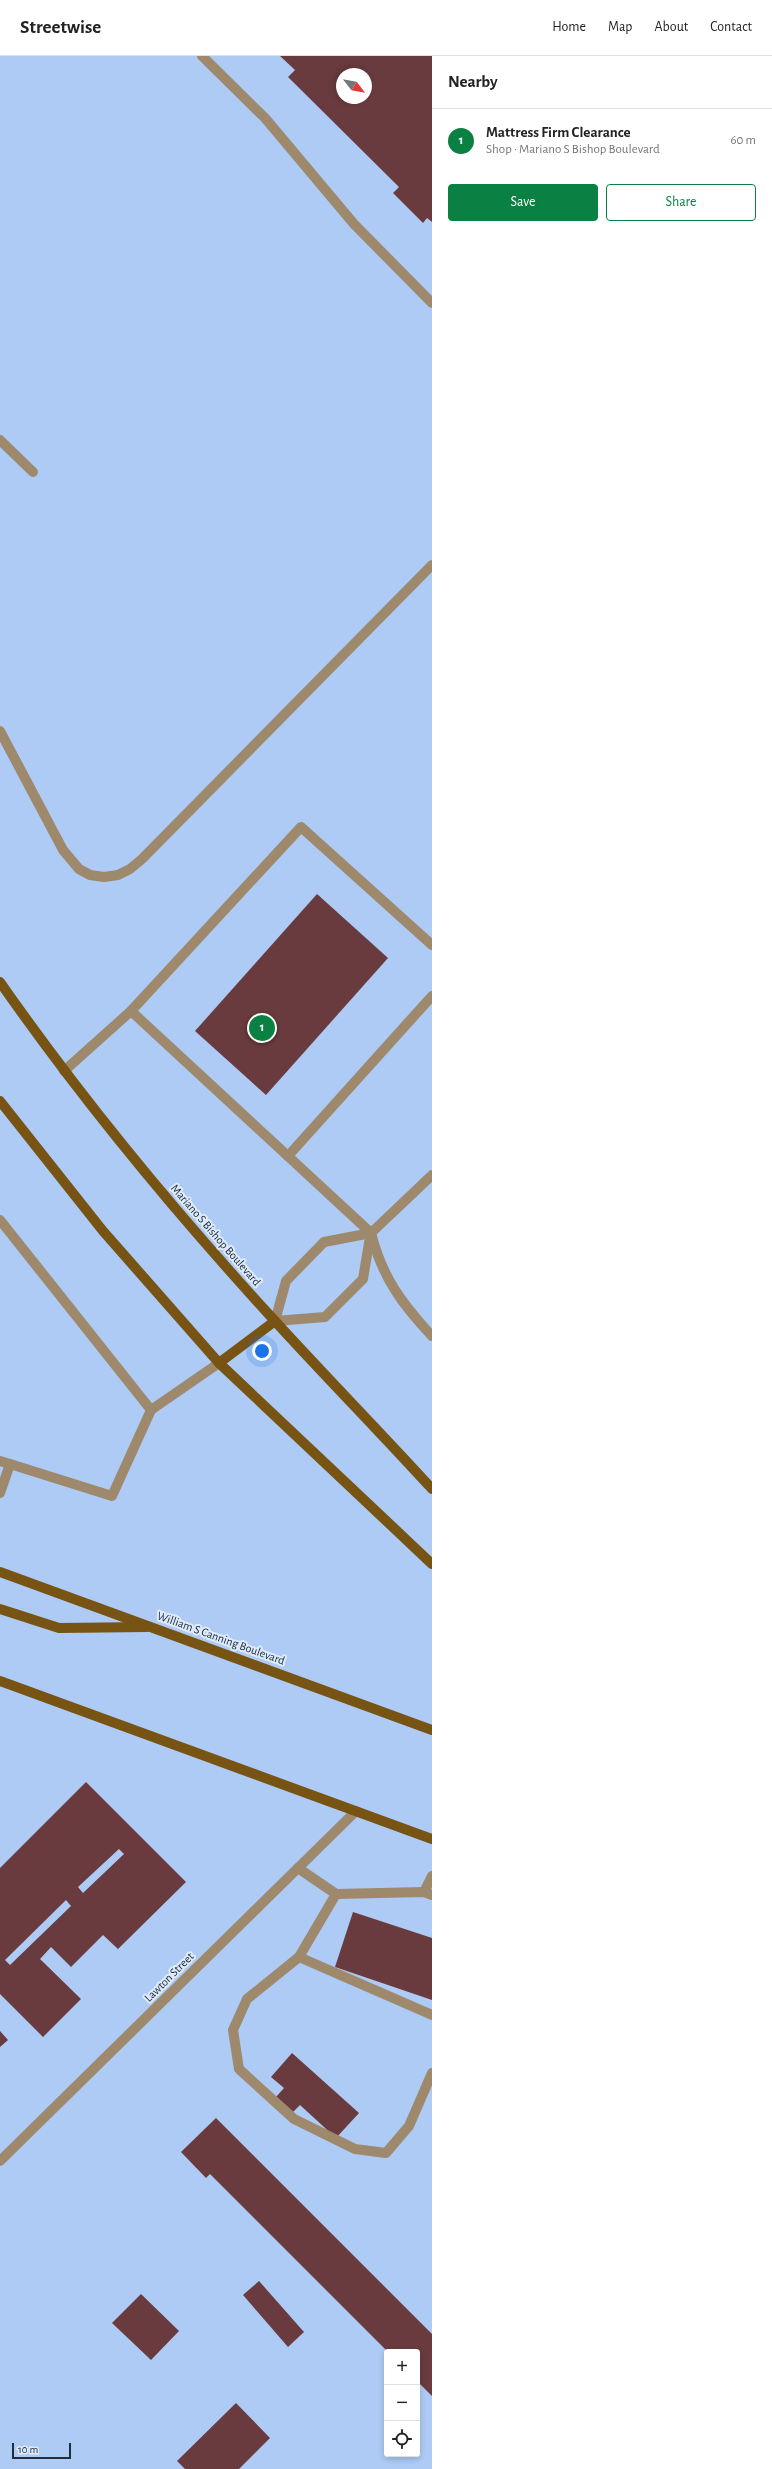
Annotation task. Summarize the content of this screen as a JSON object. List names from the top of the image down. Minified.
{"streets":{"main road":["Mariano S Bishop Boulevard","William S Canning Boulevard"],"street":["Lawton Street"]},"scale_bar":"10 m","north":"bottom right","page":{"header":"Streetwise","nav":["Home","Map","About","Contact"],"heading":"Nearby","list":[{"mark":"1","name":"Mattress Firm Clearance","note":"Shop · Mariano S Bishop Boulevard","value":"60 m"}],"buttons":["Save","Share"],"pins":"1","map_buttons":["+","−"],"scale":"10 m"}}
